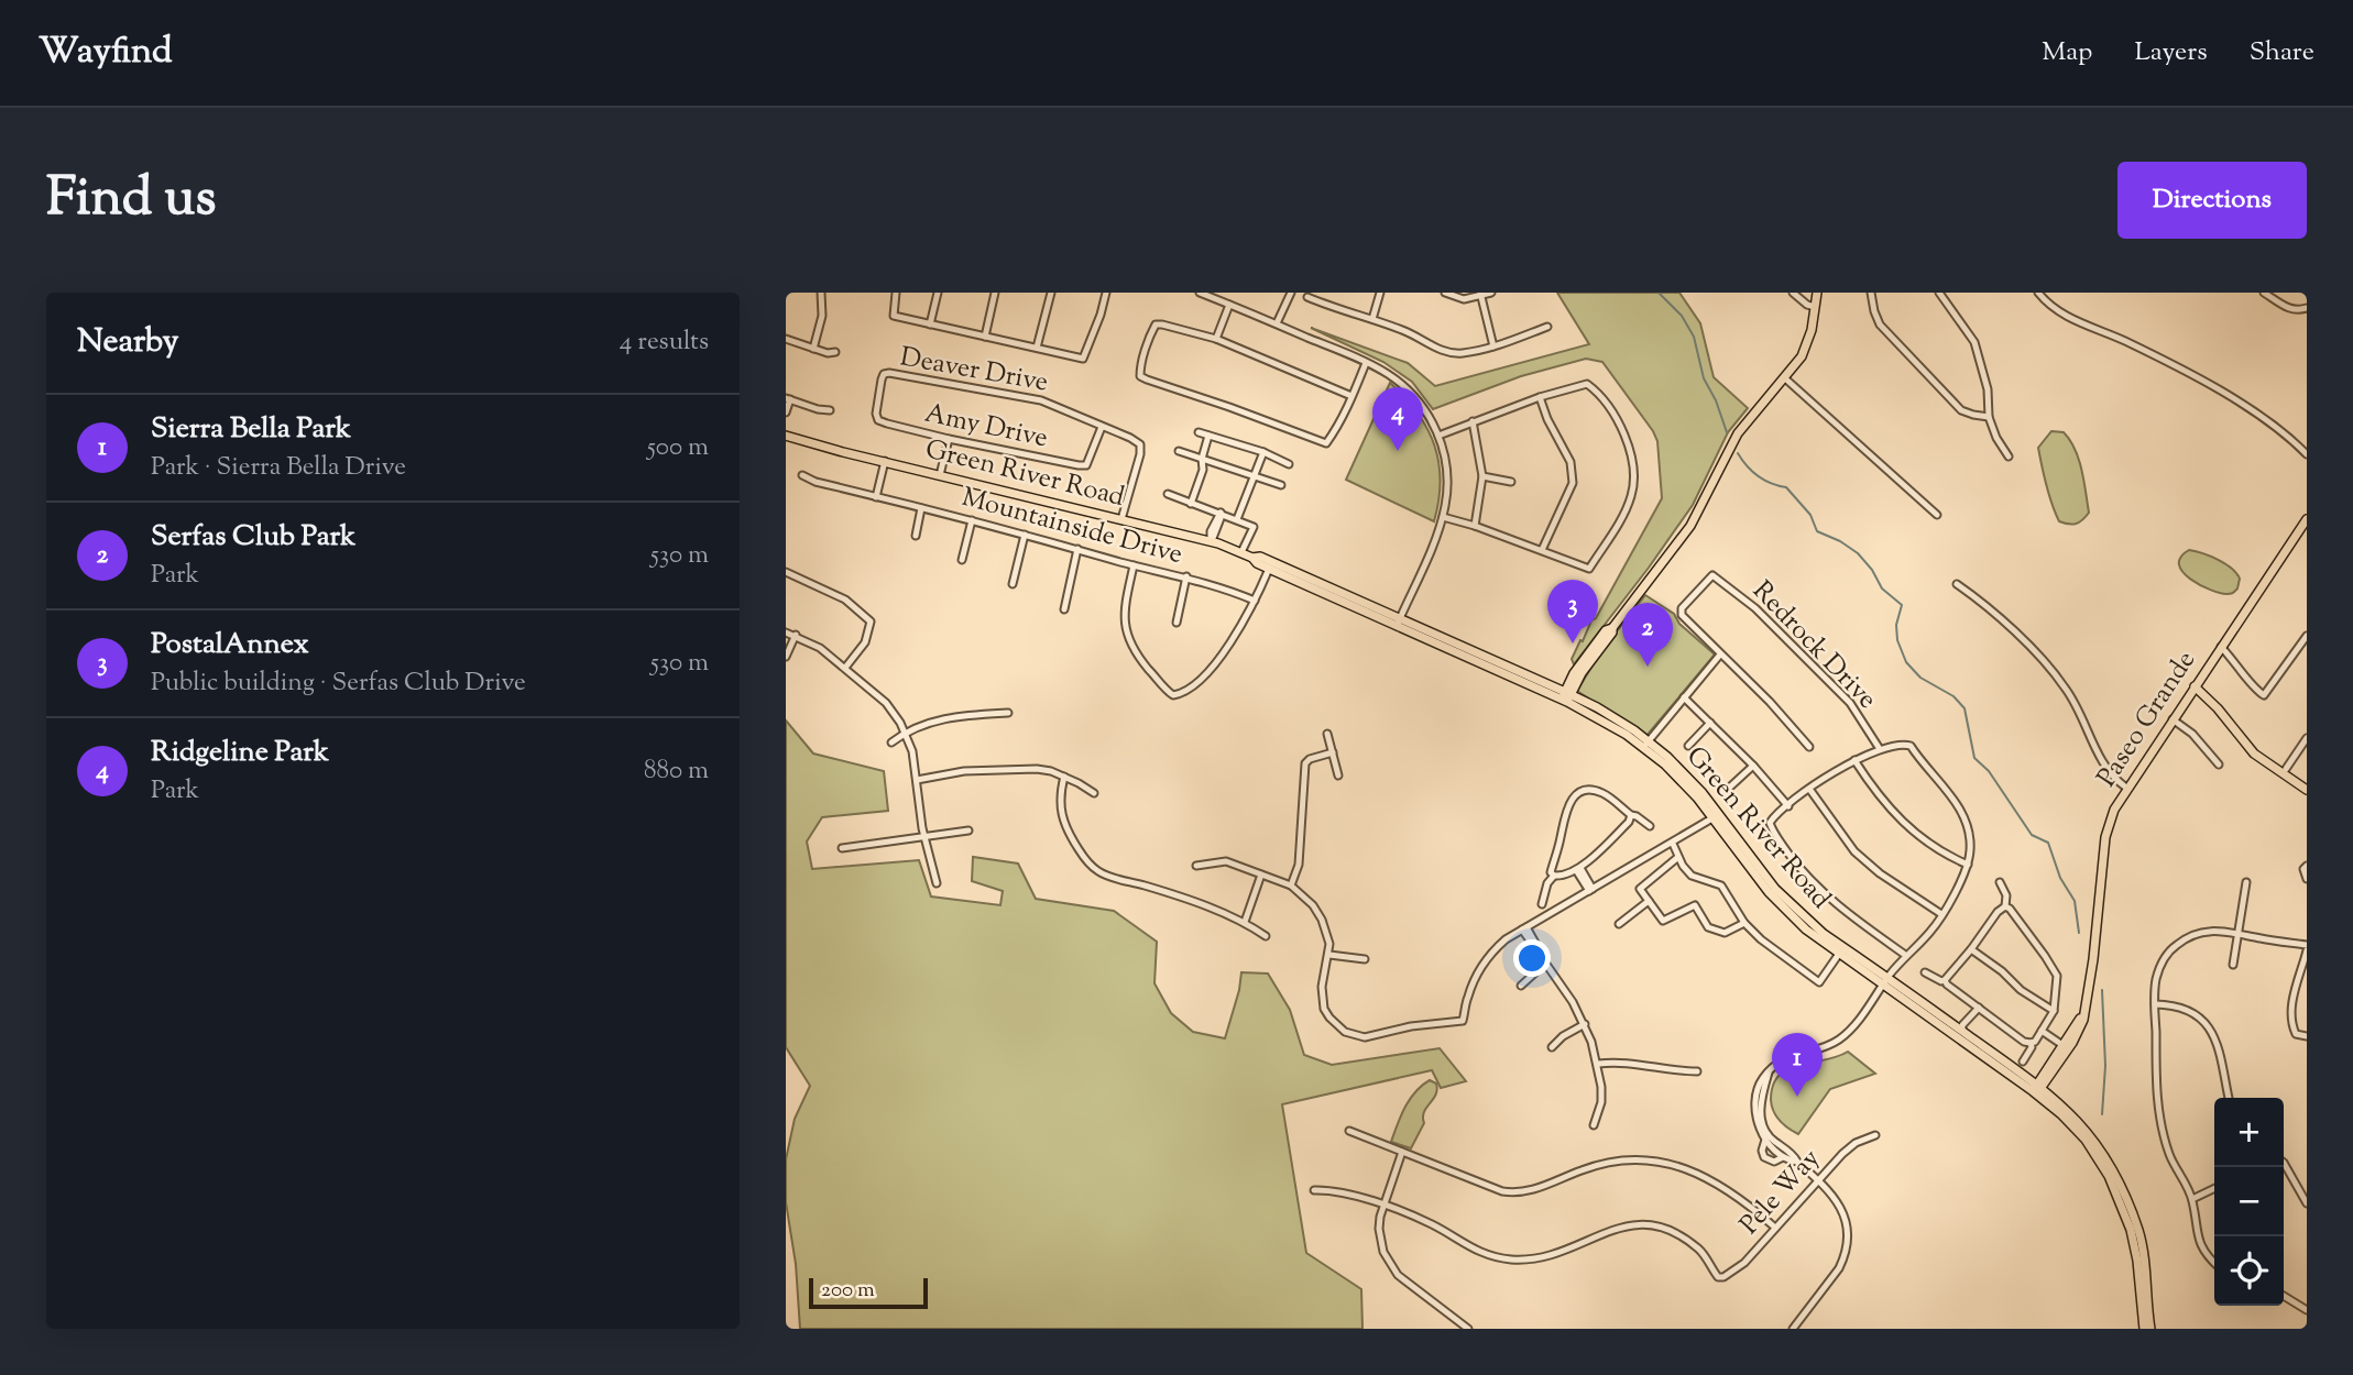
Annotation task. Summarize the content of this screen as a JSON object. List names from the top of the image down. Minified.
{"streets":{"main road":["Green River Road","Paseo Grande"],"street":["Deaver Drive","Amy Drive","Mountainside Drive","Redrock Drive","Pele Way"]},"crossings":[["Deaver Drive","Amy Drive"],["Deaver Drive","Green River Road"],["Green River Road","Paseo Grande"]],"scale_bar":"200 m","page":{"header":"Wayfind","nav":["Map","Layers","Share"],"title":"Find us","buttons":"Directions","heading":["Nearby","4 results"],"pins":["4","3","2","1"],"list":[{"mark":"1","name":"Sierra Bella Park","note":"Park · Sierra Bella Drive","value":"500 m"},{"mark":"2","name":"Serfas Club Park","note":"Park","value":"530 m"},{"mark":"3","name":"PostalAnnex","note":"Public building · Serfas Club Drive","value":"530 m"},{"mark":"4","name":"Ridgeline Park","note":"Park","value":"880 m"}],"map_buttons":["+","−"],"scale":"200 m"}}
